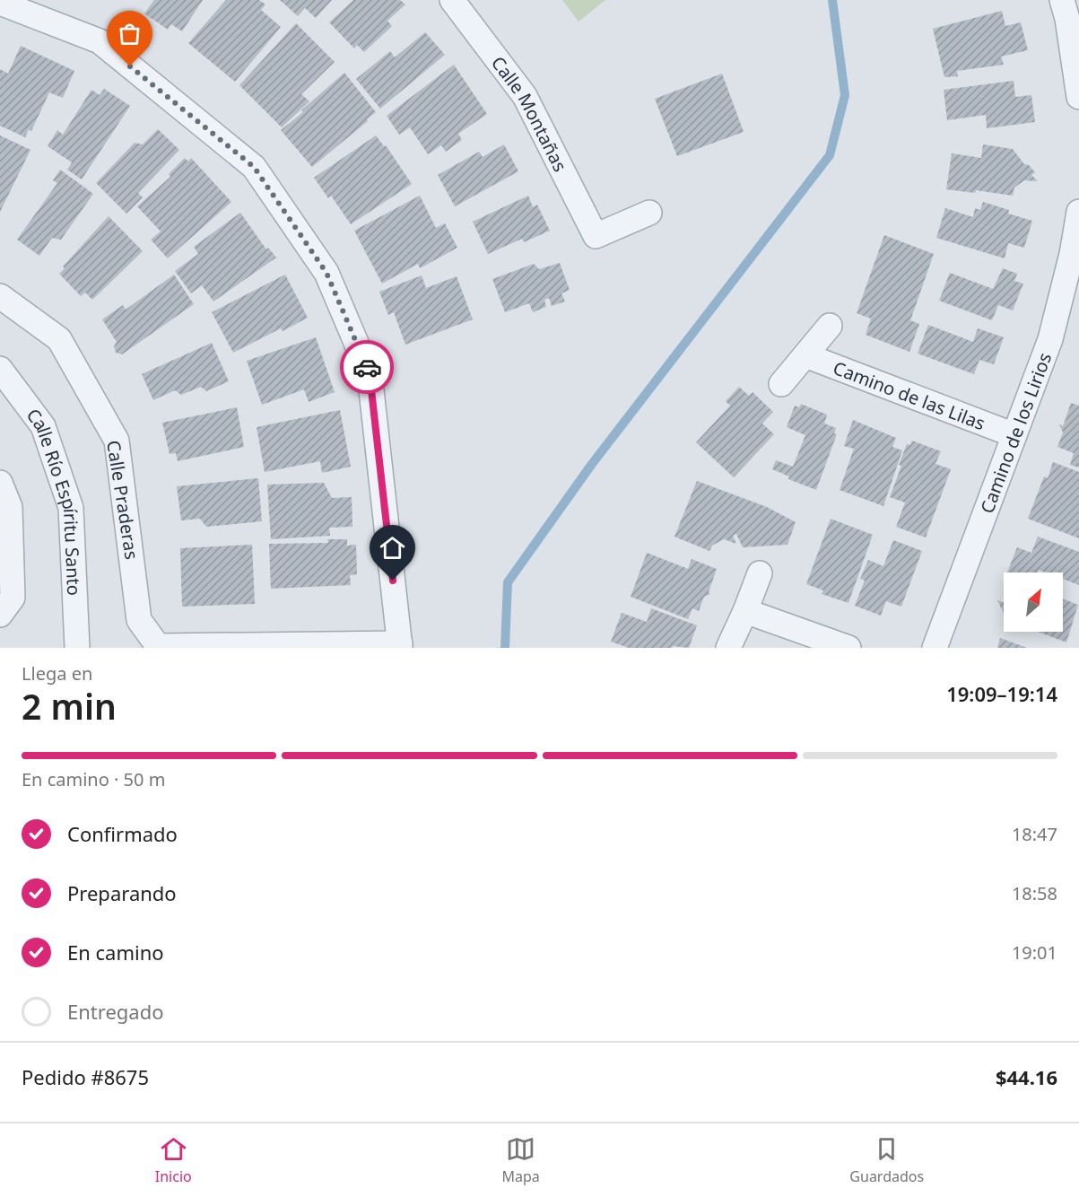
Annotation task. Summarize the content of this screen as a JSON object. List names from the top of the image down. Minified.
{"streets":{"street":["Calle Montañas","Camino de las Lilas","Camino de los Lirios","Calle Praderas","Calle Río Espíritu Santo"]},"crossings":[["Camino de las Lilas","Camino de los Lirios"]],"north":"top right","page":{"heading":["2 min","Llega en","19:09–19:14"],"panel":["Pedido #8675","$44.16"],"bar":"En camino · 50 m","list":[["Confirmado","18:47"],["Preparando","18:58"],["En camino","19:01"],"Entregado"],"tabs":["Inicio","Mapa","Guardados"]}}
